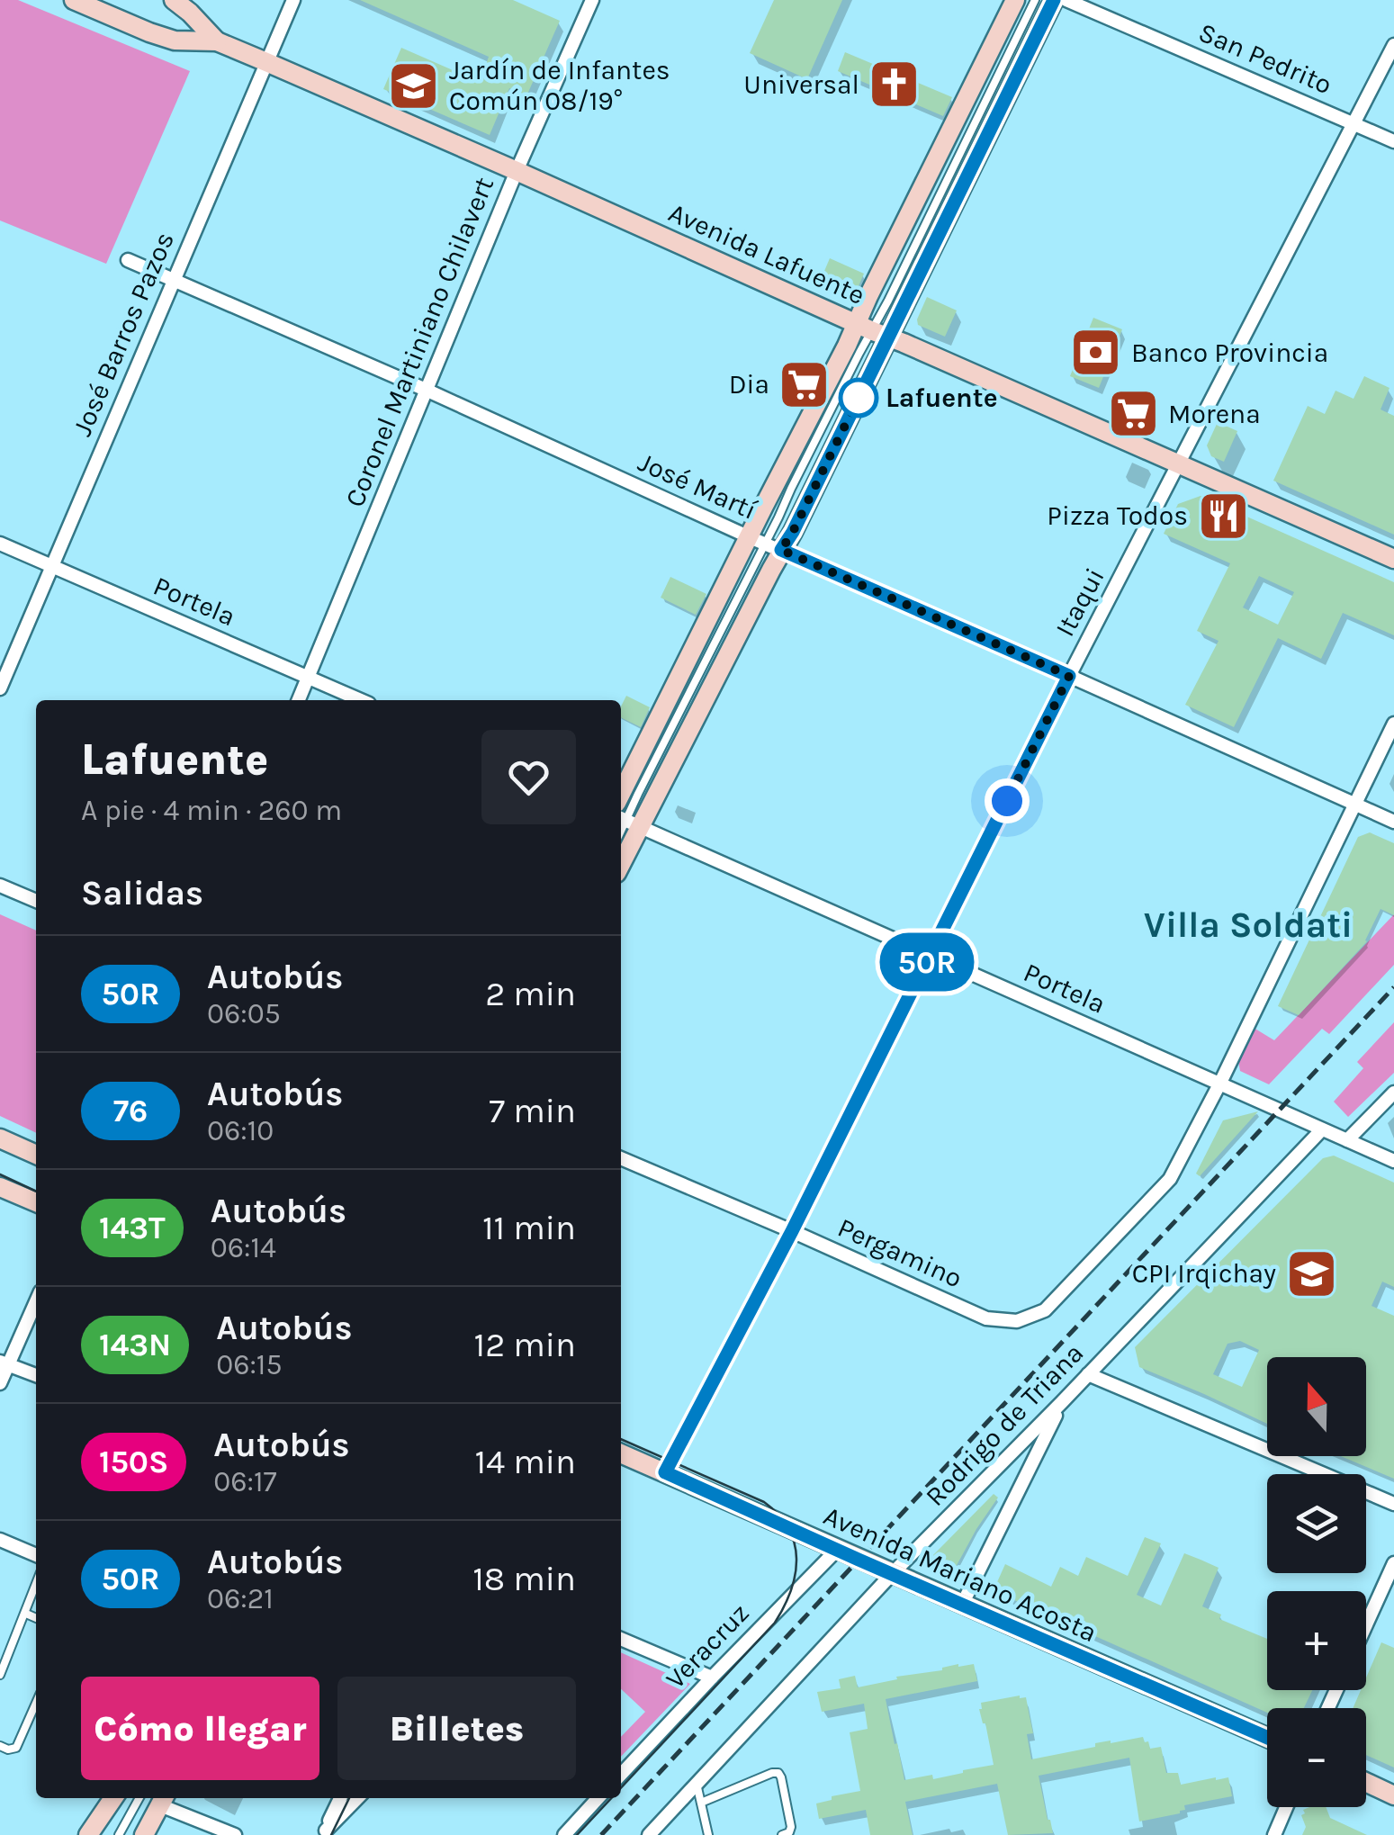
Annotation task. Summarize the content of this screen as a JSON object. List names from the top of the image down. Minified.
{"streets":{"street":["San Pedrito","Avenida Lafuente","José Barros Pazos","Coronel Martiniano Chilavert","José Martí","Portela","Itaqui","Pergamino","Rodrigo de Triana","Avenida Mariano Acosta","Veracruz"]},"crossings":[["San Pedrito","Itaqui"],["Avenida Lafuente","José Barros Pazos"],["Avenida Lafuente","Coronel Martiniano Chilavert"],["Avenida Lafuente","Itaqui"],["José Barros Pazos","José Martí"],["José Barros Pazos","Portela"],["Coronel Martiniano Chilavert","José Martí"],["Coronel Martiniano Chilavert","Portela"],["José Martí","Itaqui"],["Portela","Itaqui"],["Portela","Pergamino"],["Portela","Rodrigo de Triana"],["Itaqui","Pergamino"],["Itaqui","Avenida Mariano Acosta"],["Rodrigo de Triana","Avenida Mariano Acosta"],["Avenida Mariano Acosta","Veracruz"]],"districts":["Villa Soldati"],"places":{"church":["Universal"],"school or university":["Jardín de Infantes Común 08/19°","CPI Irqichay"],"bank":["Banco Provincia"],"supermarket":["Dia","Morena"],"other":["Lafuente"],"restaurant":["Pizza Todos"]},"lines":["bus line 50R"],"north":"top","page":{"on_map":"50R","heading":[["Lafuente","A pie · 4 min · 260 m"],"Salidas"],"list":[{"mark":"50R","name":"Autobús","note":"06:05","value":"2 min"},{"mark":"76","name":"Autobús","note":"06:10","value":"7 min"},{"mark":"143T","name":"Autobús","note":"06:14","value":"11 min"},{"mark":"143N","name":"Autobús","note":"06:15","value":"12 min"},{"mark":"150S","name":"Autobús","note":"06:17","value":"14 min"},{"mark":"50R","name":"Autobús","note":"06:21","value":"18 min"}],"map_buttons":["+","−"],"buttons":["Cómo llegar","Billetes"]}}
